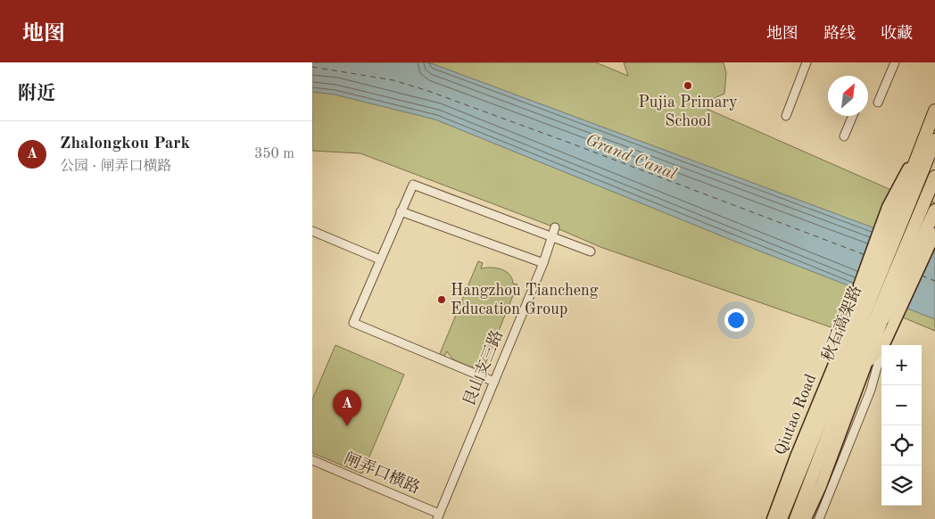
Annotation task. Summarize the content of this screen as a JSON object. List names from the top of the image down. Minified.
{"streets":{"highway":["秋石高架路"],"main road":["Qiutao Road"],"street":["艮山支三路","闸弄口横路"]},"crossings":[["艮山支三路","闸弄口横路"]],"water":["Grand Canal"],"places":["Pujia Primary School","Hangzhou Tiancheng Education Group"],"north":"top right","page":{"header":"地图","nav":["地图","路线","收藏"],"heading":"附近","list":[{"mark":"A","name":"Zhalongkou Park","note":"公园 · 闸弄口横路","value":"350 m"}],"map_buttons":["+","−"],"pins":"A"}}
